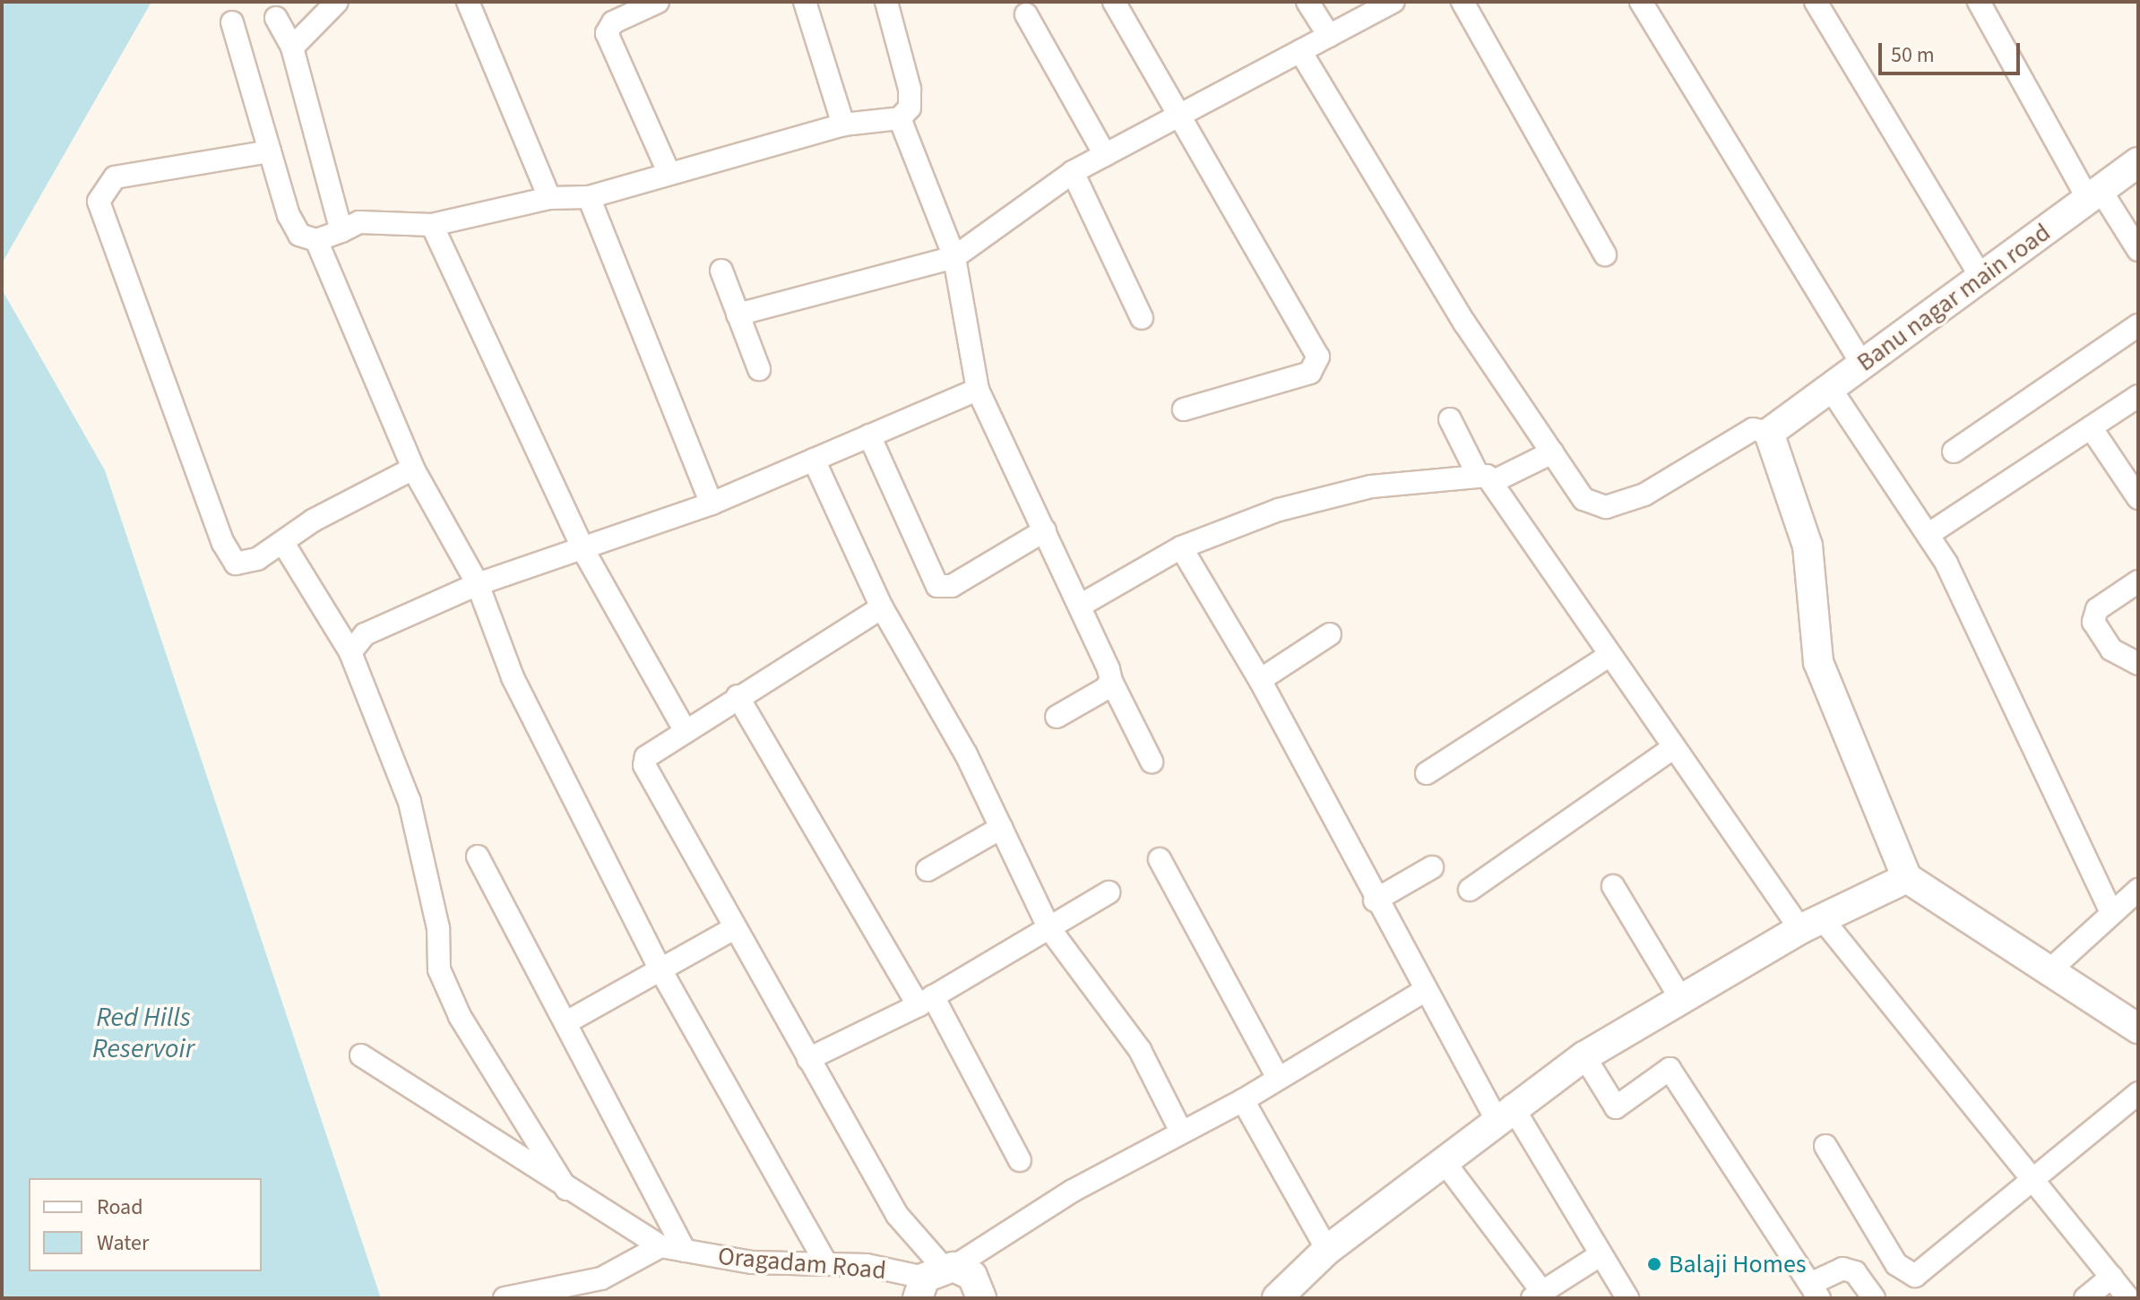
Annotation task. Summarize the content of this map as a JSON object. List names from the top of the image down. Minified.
{"streets":{"street":["Banu nagar main road","Oragadam Road"]},"water":["Red Hills Reservoir"],"places":["Balaji Homes"],"legend":["Road","Water"],"scale_bar":"50 m"}
